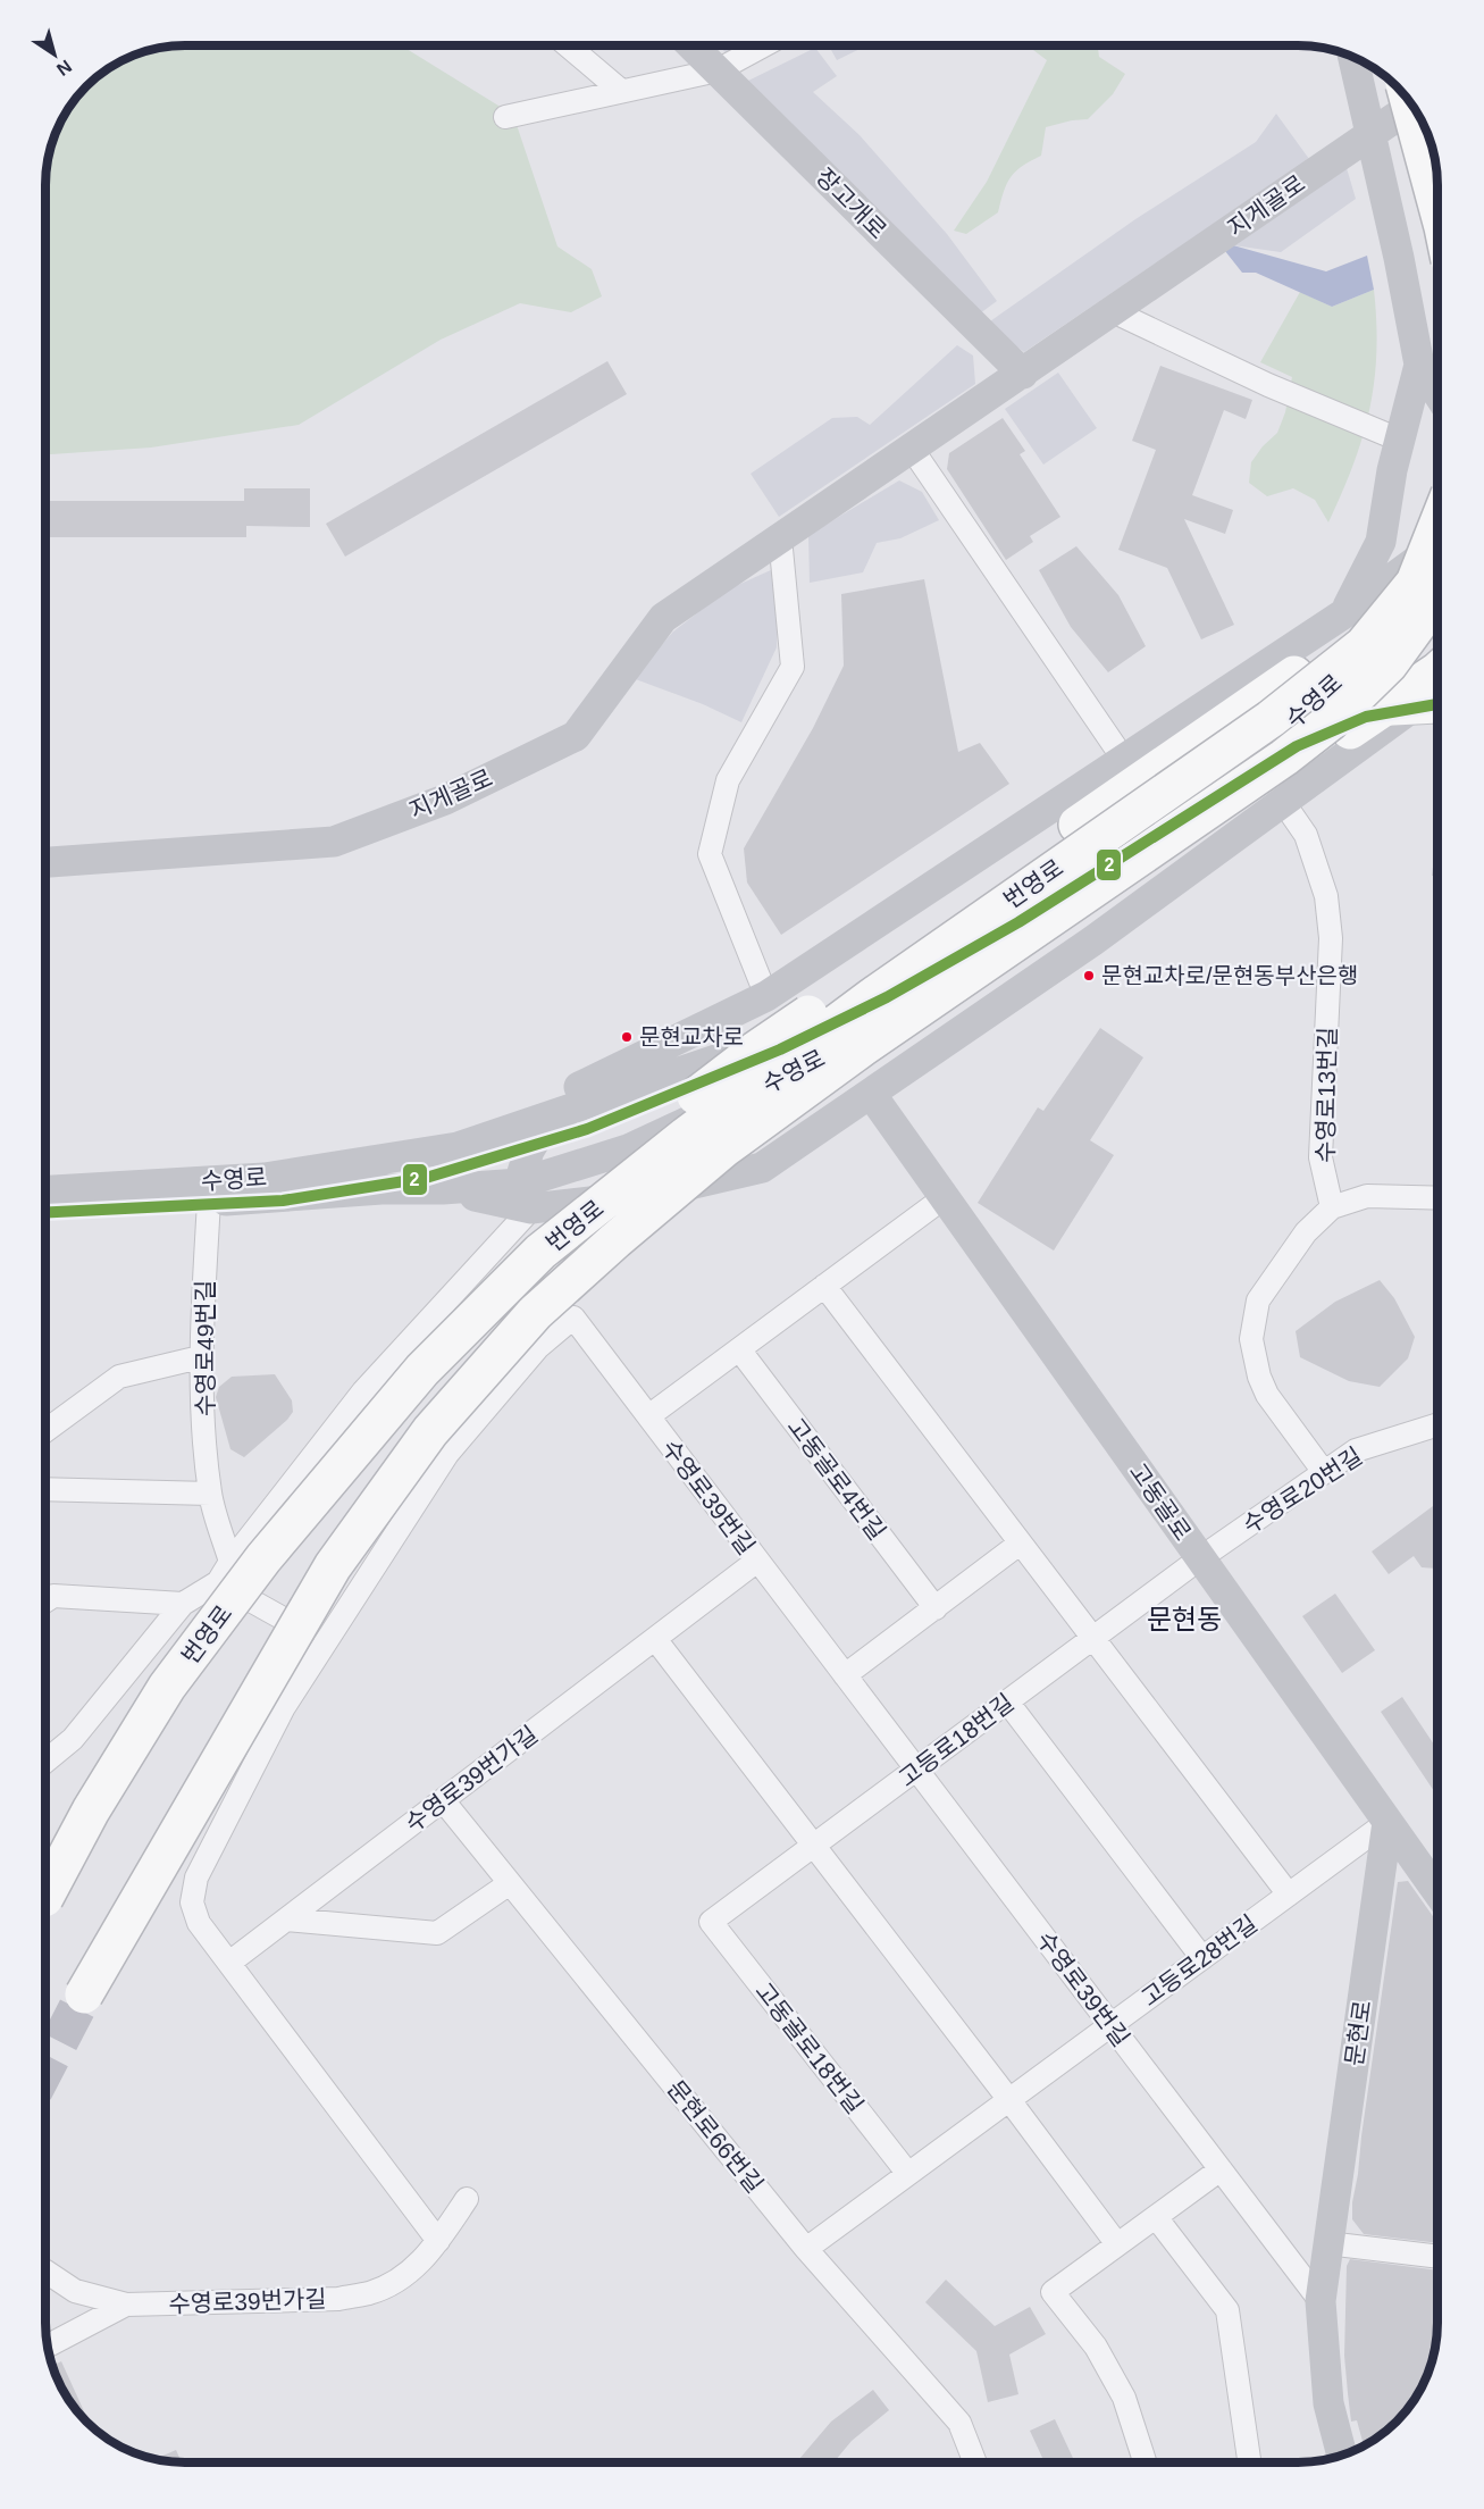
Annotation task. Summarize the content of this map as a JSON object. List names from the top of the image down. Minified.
{"streets":{"highway":["번영로"],"main road":["장고개로","지게골로","수영로","고동골로","문현로"],"street":["수영로13번길","수영로49번길","고동골로4번길","수영로20번길","수영로39번길","고등로18번길","수영로39번가길","고등로28번길","고동골로18번길","문현로66번길"]},"crossings":[["장고개로","지게골로"],["수영로","수영로49번길"],["수영로20번길","고동골로"],["수영로20번길","고등로18번길"],["수영로39번길","고등로18번길"],["수영로39번길","수영로39번가길"],["수영로39번길","고등로28번길"],["수영로39번길","문현로"],["고동골로","고등로18번길"],["고동골로","고등로28번길"],["고동골로","문현로"],["고등로18번길","고동골로18번길"],["수영로39번가길","문현로66번길"],["고등로28번길","문현로"],["고등로28번길","고동골로18번길"],["고등로28번길","문현로66번길"]],"districts":["문현동"],"places":["문현교차로/문현동부산은행","문현교차로"],"lines":["transit line 2"],"north":"bottom right"}
